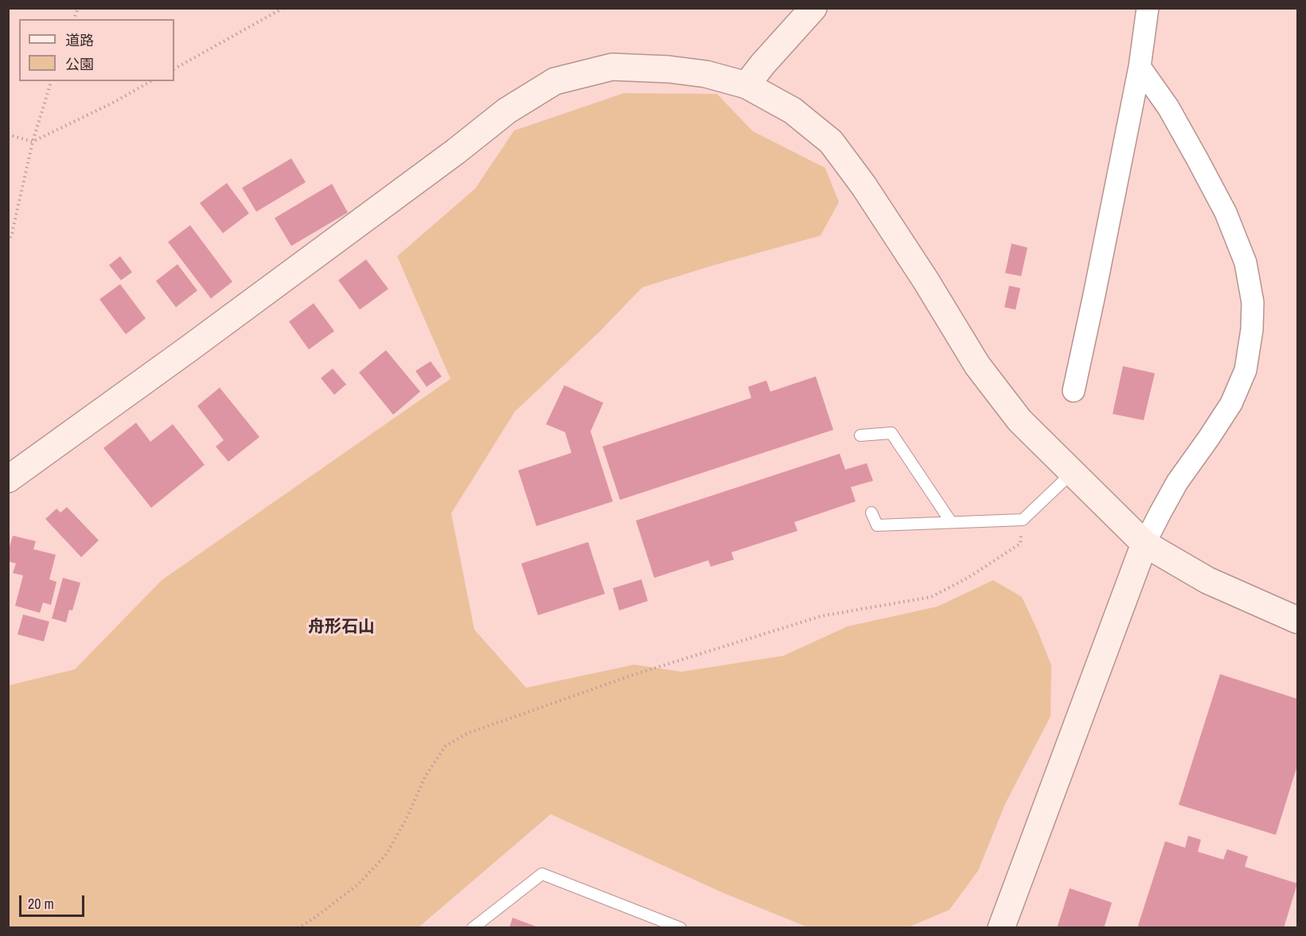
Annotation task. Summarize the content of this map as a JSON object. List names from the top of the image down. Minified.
{"districts":["舟形石山"],"legend":["道路","公園"],"scale_bar":"20 m"}
